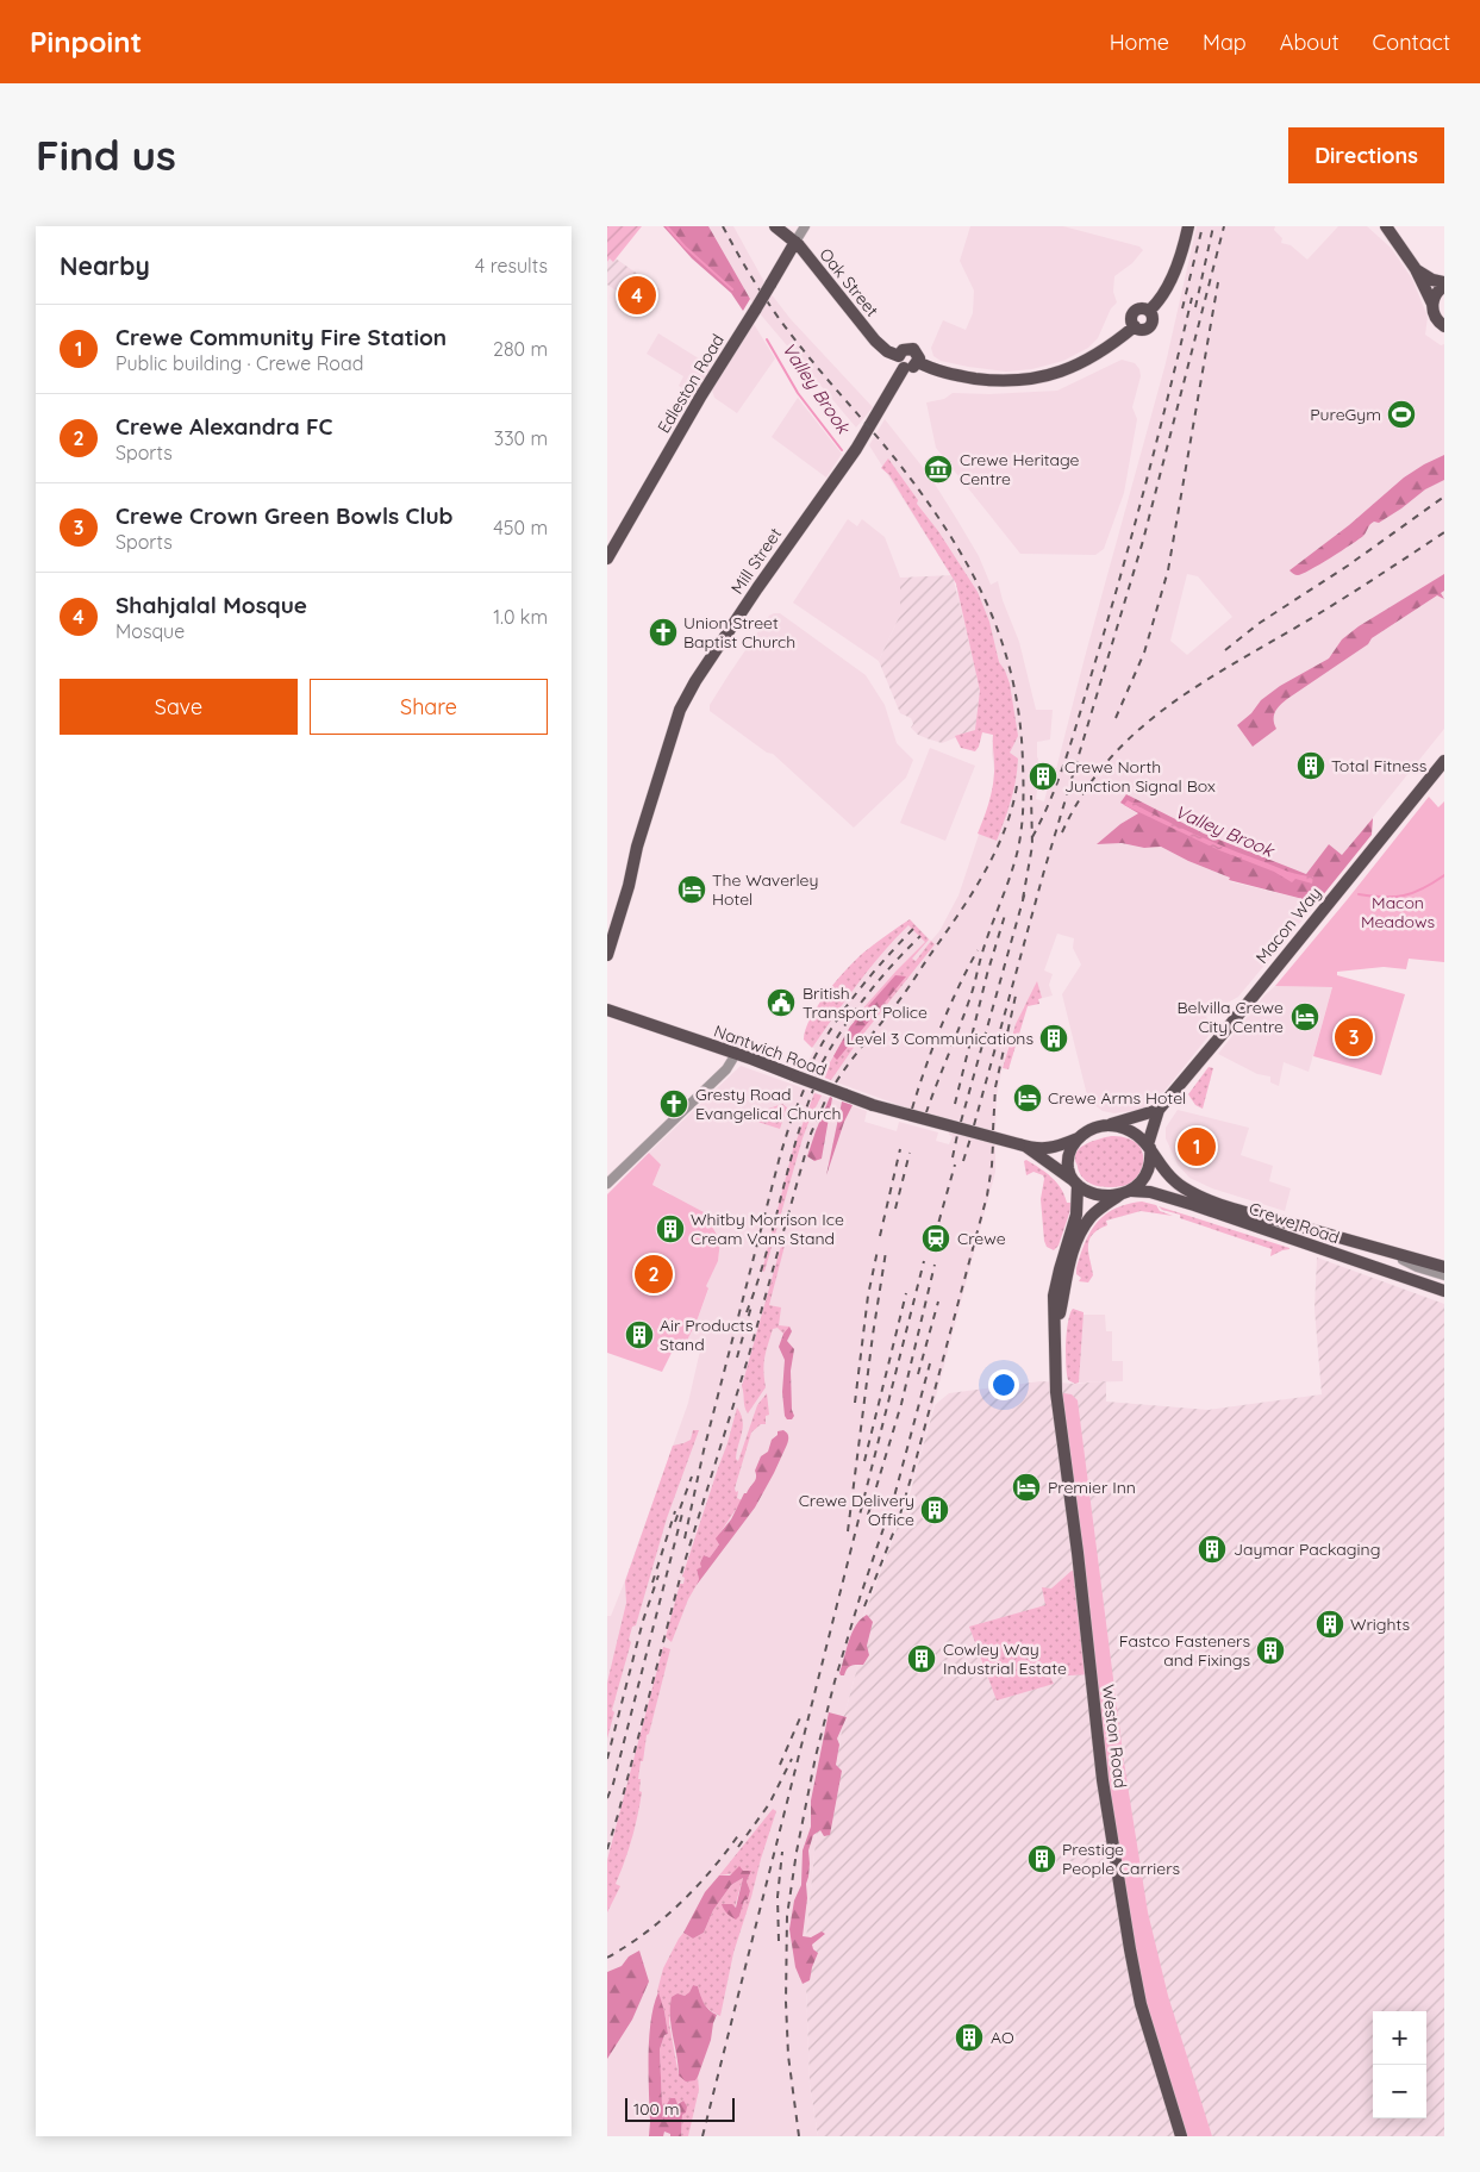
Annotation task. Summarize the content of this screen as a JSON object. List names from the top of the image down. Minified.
{"streets":{"main road":["Oak Street","Edleston Road","Mill Street","Macon Way","Nantwich Road","Crewe Road","Weston Road"]},"crossings":[["Oak Street","Edleston Road"],["Oak Street","Mill Street"],["Macon Way","Nantwich Road"],["Macon Way","Crewe Road"],["Macon Way","Weston Road"],["Nantwich Road","Crewe Road"],["Nantwich Road","Weston Road"],["Crewe Road","Weston Road"]],"water":["Valley Brook"],"parks":["Macon Meadows"],"places":{"sports":["PureGym"],"museum":["Crewe Heritage Centre"],"church":["Union Street Baptist Church","Gresty Road Evangelical Church"],"building":["Total Fitness","Crewe North Junction Signal Box","Level 3 Communications","Whitby Morrison Ice Cream Vans Stand","Air Products Stand","Crewe Delivery Office","Jaymar Packaging","Wrights","Fastco Fasteners and Fixings","Cowley Way Industrial Estate","Prestige People Carriers","AO"],"hotel":["The Waverley Hotel","Belvilla Crewe City Centre","Crewe Arms Hotel","Premier Inn"],"public building":["British Transport Police"],"station":["Crewe"]},"scale_bar":"100 m","page":{"header":"Pinpoint","nav":["Home","Map","About","Contact"],"buttons":["Directions",["Save","Share"]],"title":"Find us","heading":["Nearby","4 results"],"pins":["4","3","1","2"],"list":[{"mark":"1","name":"Crewe Community Fire Station","note":"Public building · Crewe Road","value":"280 m"},{"mark":"2","name":"Crewe Alexandra FC","note":"Sports","value":"330 m"},{"mark":"3","name":"Crewe Crown Green Bowls Club","note":"Sports","value":"450 m"},{"mark":"4","name":"Shahjalal Mosque","note":"Mosque","value":"1.0 km"}],"map_buttons":["+","−"],"scale":"100 m"}}
